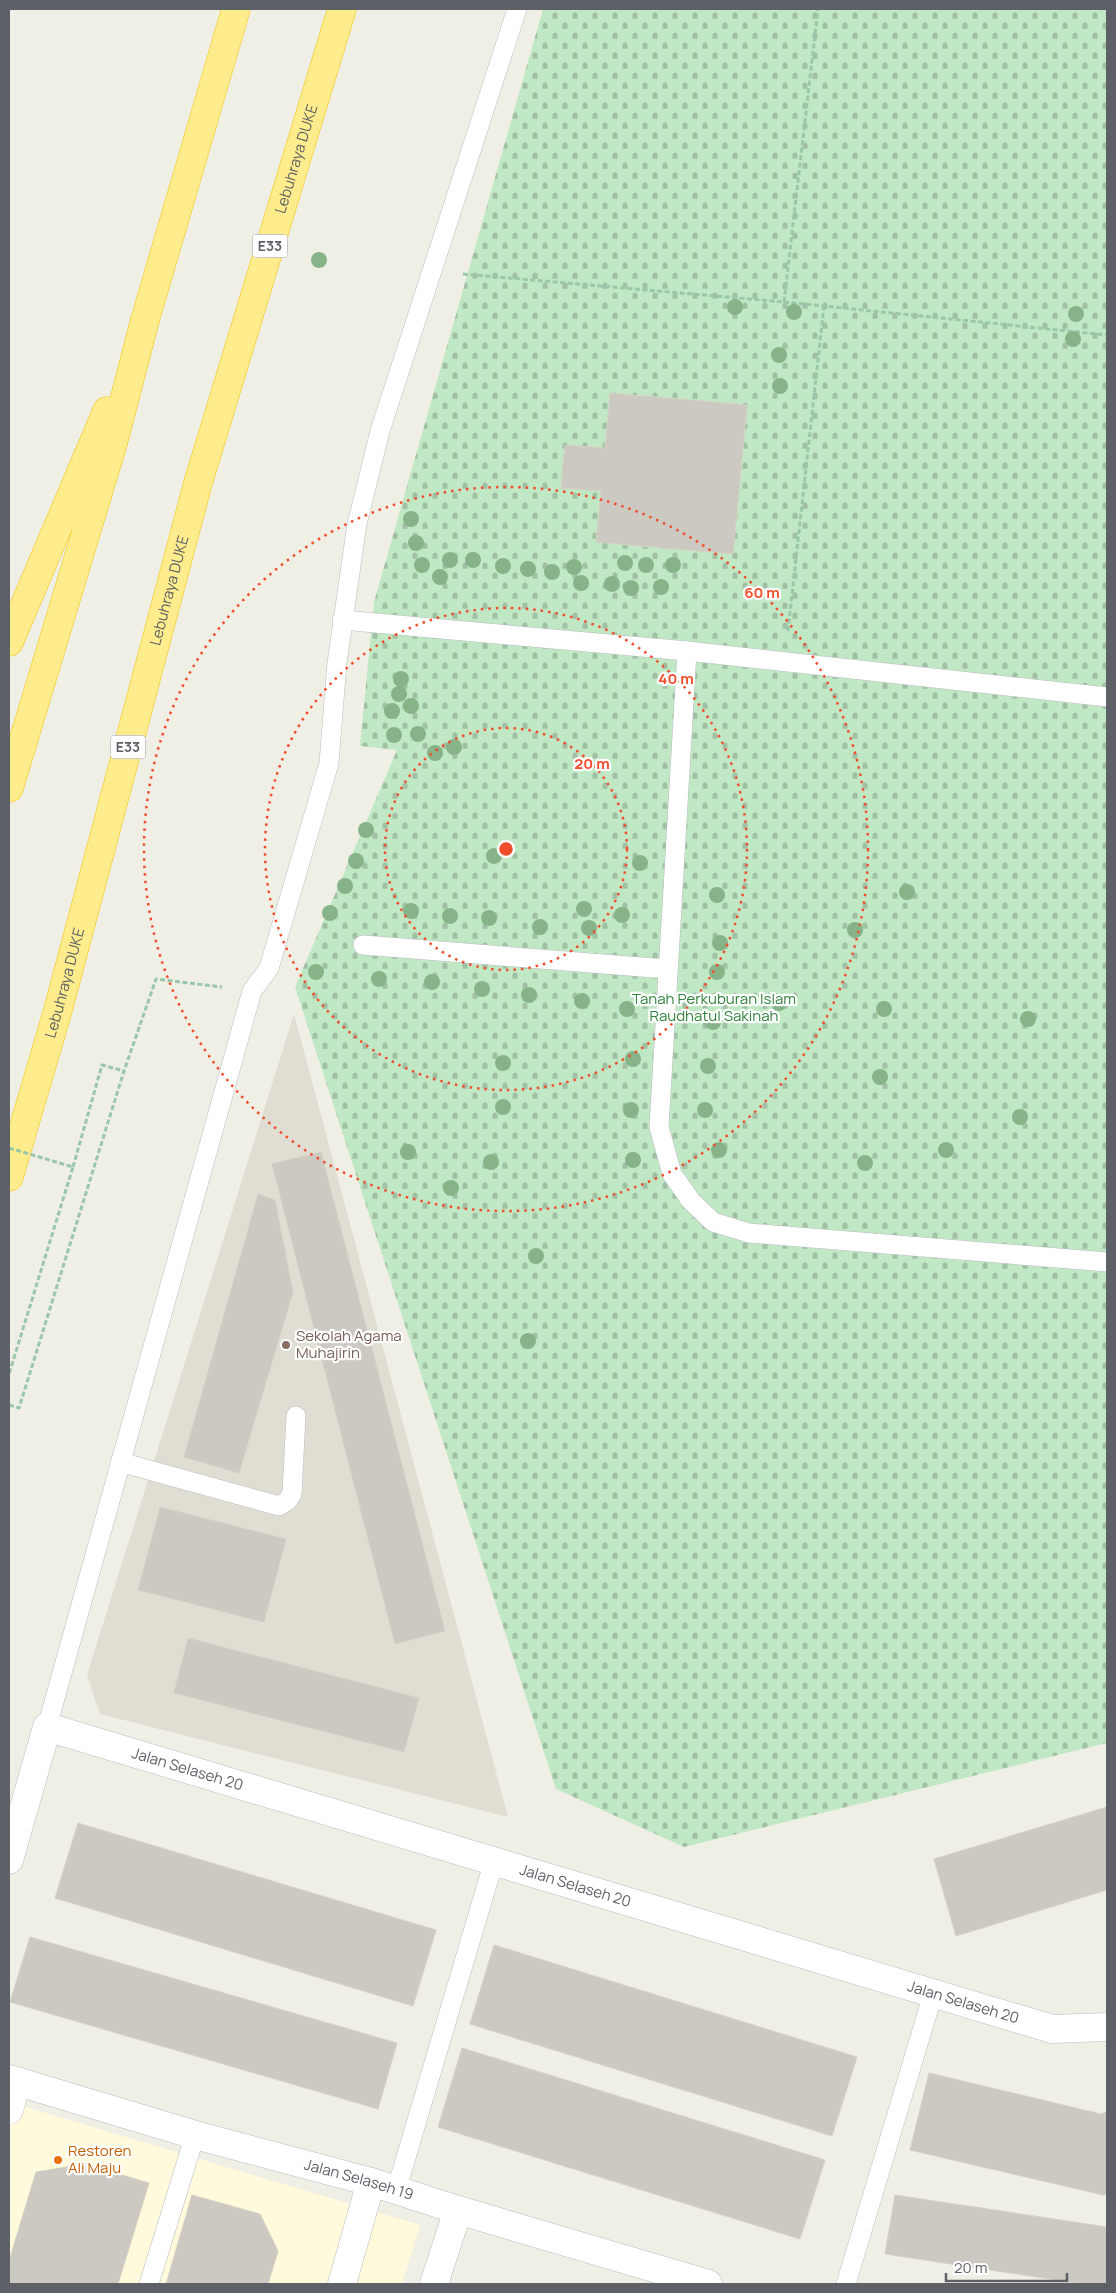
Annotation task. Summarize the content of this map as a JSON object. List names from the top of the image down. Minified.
{"streets":{"highway":["Lebuhraya DUKE","E33"],"street":["Jalan Selaseh 20","Jalan Selaseh 19"]},"parks":["Tanah Perkuburan Islam Raudhatul Sakinah"],"places":["Sekolah Agama Muhajirin","Restoren Ali Maju"],"scale_bar":"20 m","rings":["60 m","40 m","20 m"]}
